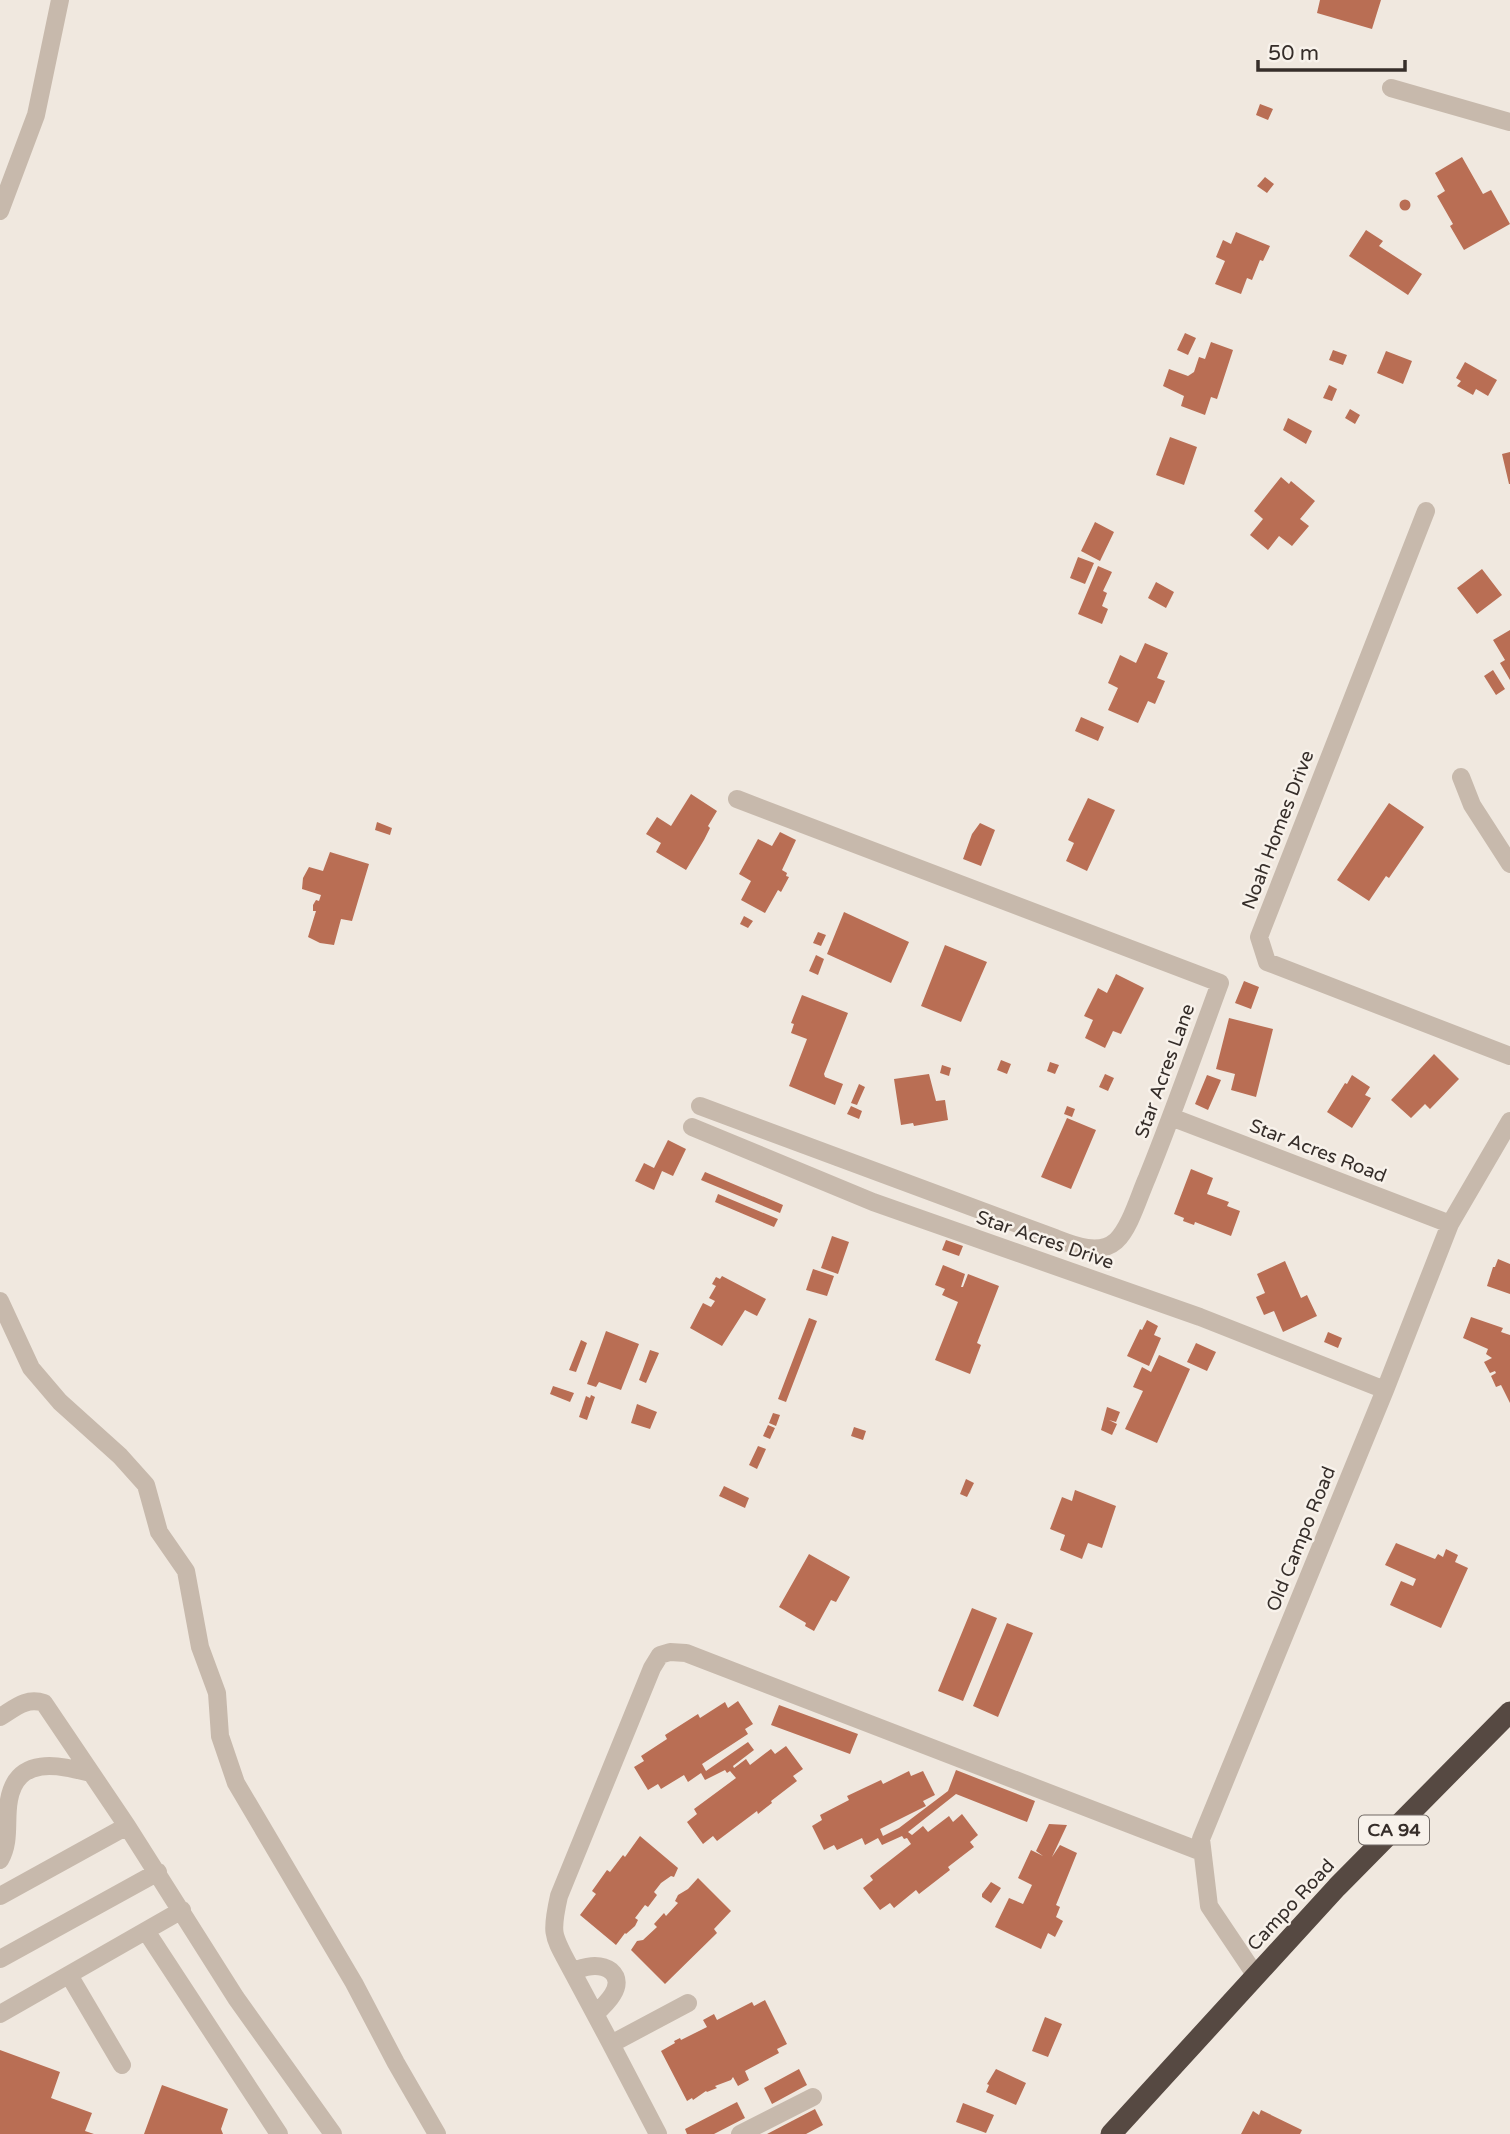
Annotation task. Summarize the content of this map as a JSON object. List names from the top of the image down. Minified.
{"streets":{"highway":["CA 94","Campo Road"],"street":["Noah Homes Drive","Star Acres Lane","Star Acres Road","Star Acres Drive","Old Campo Road"]},"crossings":[["Star Acres Lane","Star Acres Road"],["Star Acres Road","Old Campo Road"],["Star Acres Drive","Old Campo Road"],["Old Campo Road","Campo Road"]],"scale_bar":"50 m"}
